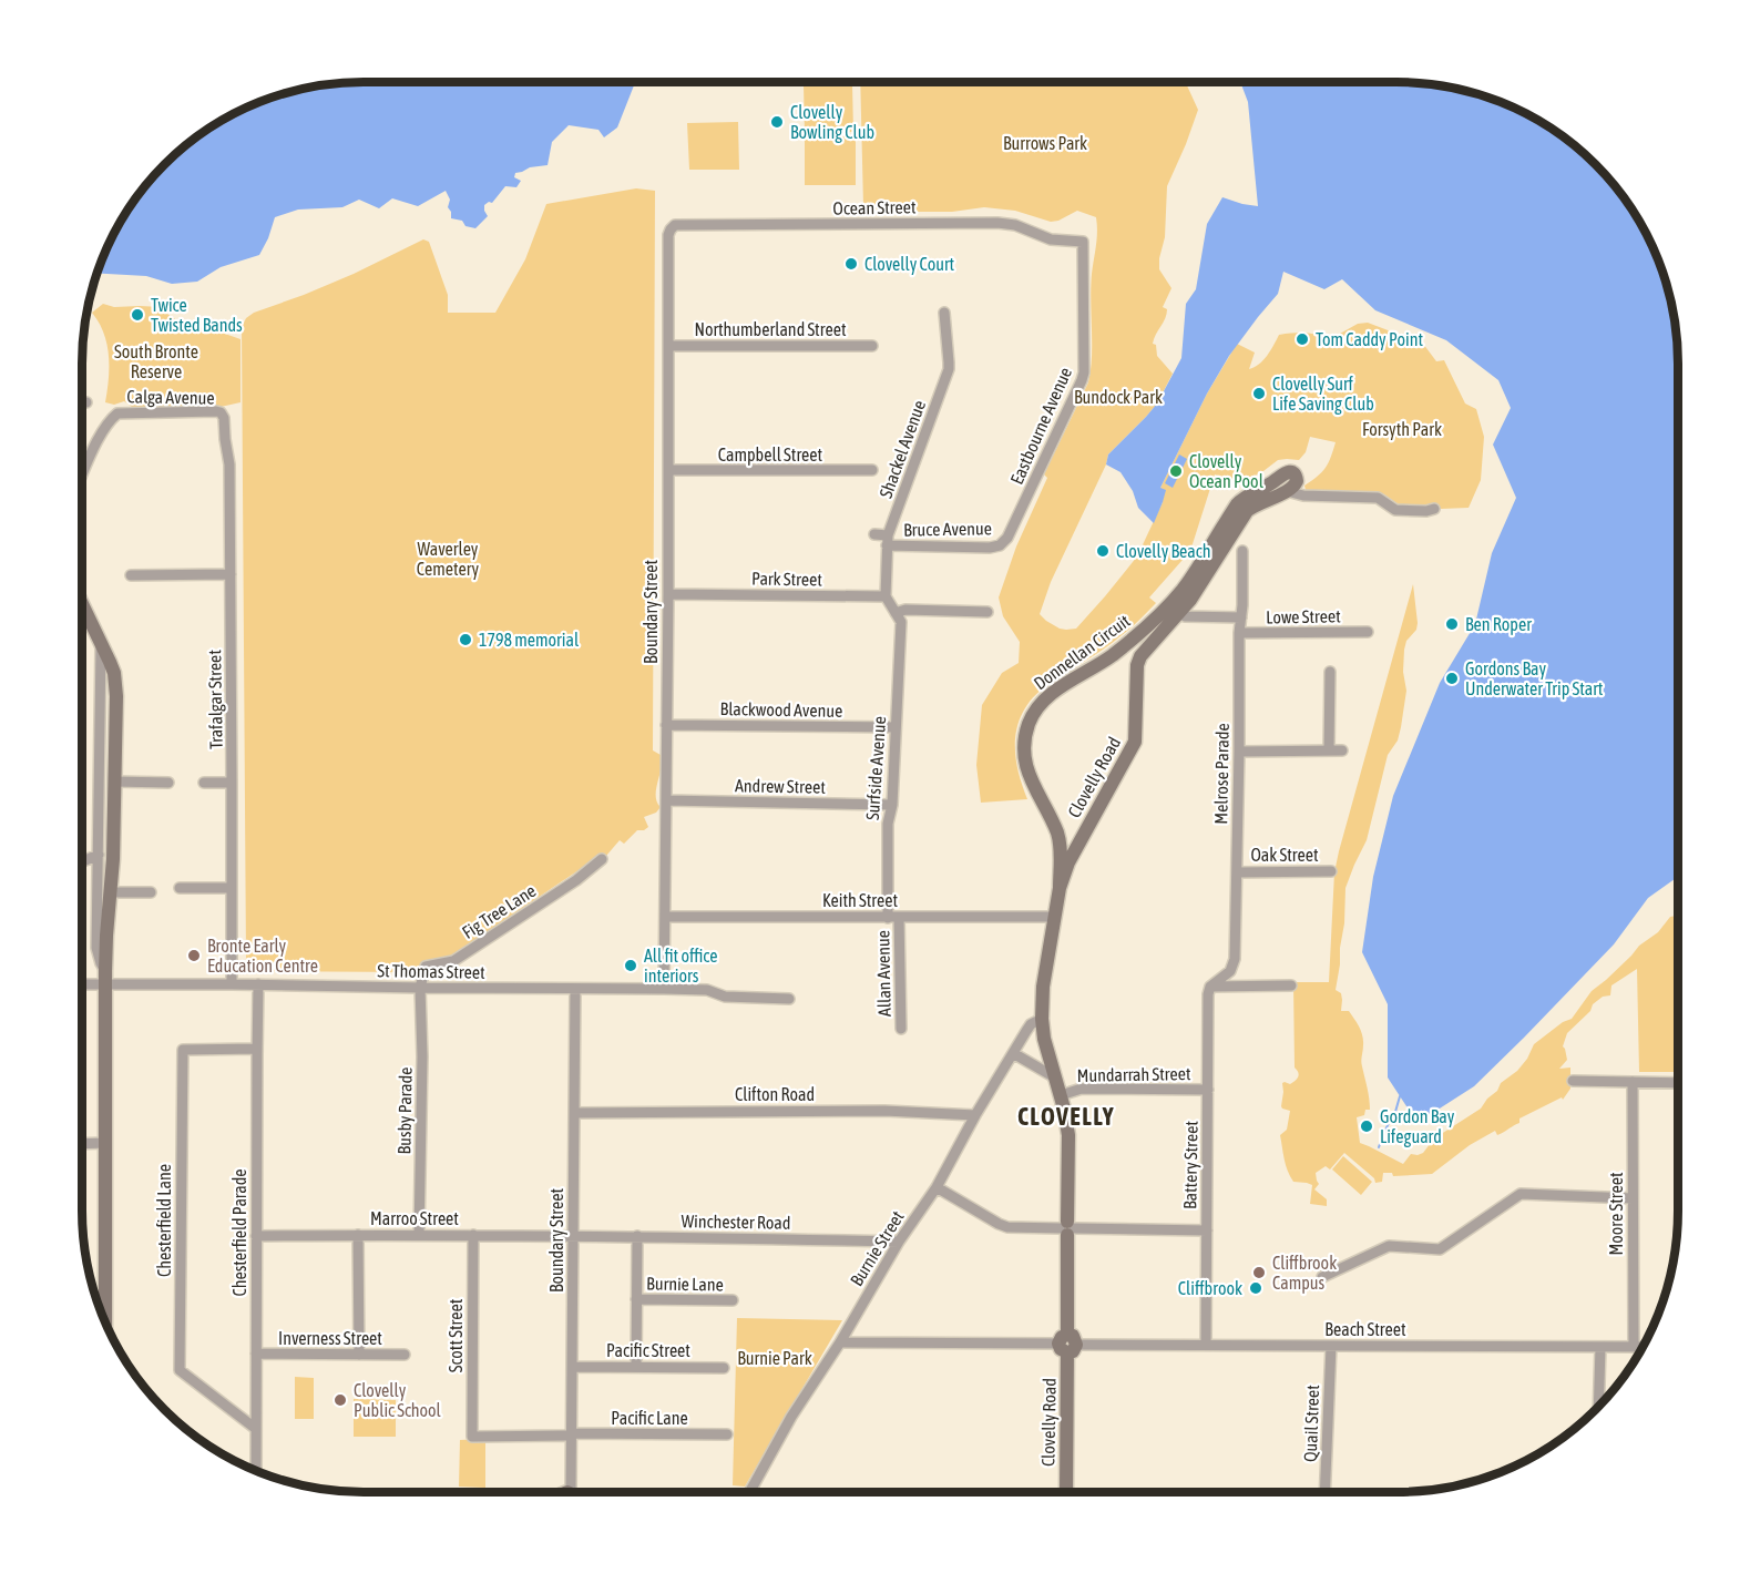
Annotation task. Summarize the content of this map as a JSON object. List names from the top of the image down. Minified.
{"streets":{"main road":["Donnellan Circuit","Clovelly Road"],"street":["Ocean Street","Northumberland Street","Calga Avenue","Eastbourne Avenue","Shackel Avenue","Campbell Street","Bruce Avenue","Park Street","Boundary Street","Lowe Street","Trafalgar Street","Blackwood Avenue","Surfside Avenue","Melrose Parade","Andrew Street","Oak Street","Keith Street","Fig Tree Lane","St Thomas Street","Allan Avenue","Mundarrah Street","Clifton Road","Busby Parade","Battery Street","Moore Street","Marroo Street","Chesterfield Lane","Winchester Road","Chesterfield Parade","Burnie Street","Burnie Lane","Beach Street","Scott Street","Inverness Street","Pacific Street","Pacific Lane","Quail Street"]},"crossings":[["Ocean Street","Eastbourne Avenue"],["Ocean Street","Boundary Street"],["Northumberland Street","Boundary Street"],["Calga Avenue","Trafalgar Street"],["Eastbourne Avenue","Bruce Avenue"],["Shackel Avenue","Bruce Avenue"],["Shackel Avenue","Park Street"],["Campbell Street","Boundary Street"],["Park Street","Boundary Street"],["Boundary Street","Blackwood Avenue"],["Boundary Street","Andrew Street"],["Boundary Street","Keith Street"],["Boundary Street","St Thomas Street"],["Boundary Street","Clifton Road"],["Boundary Street","Marroo Street"],["Boundary Street","Winchester Road"],["Boundary Street","Pacific Street"],["Boundary Street","Pacific Lane"],["Lowe Street","Melrose Parade"],["Donnellan Circuit","Clovelly Road"],["Trafalgar Street","St Thomas Street"],["Blackwood Avenue","Surfside Avenue"],["Surfside Avenue","Andrew Street"],["Surfside Avenue","Keith Street"],["Surfside Avenue","Allan Avenue"],["Melrose Parade","Oak Street"],["Melrose Parade","Battery Street"],["Clovelly Road","Keith Street"],["Clovelly Road","Mundarrah Street"],["Clovelly Road","Burnie Street"],["Clovelly Road","Beach Street"],["Keith Street","Allan Avenue"],["Fig Tree Lane","St Thomas Street"],["Fig Tree Lane","Busby Parade"],["St Thomas Street","Busby Parade"],["St Thomas Street","Chesterfield Parade"],["Mundarrah Street","Battery Street"],["Clifton Road","Burnie Street"],["Busby Parade","Marroo Street"],["Battery Street","Beach Street"],["Moore Street","Beach Street"],["Marroo Street","Winchester Road"],["Marroo Street","Chesterfield Parade"],["Marroo Street","Scott Street"],["Chesterfield Lane","Chesterfield Parade"],["Winchester Road","Burnie Street"],["Chesterfield Parade","Inverness Street"],["Burnie Street","Beach Street"],["Beach Street","Quail Street"],["Scott Street","Pacific Lane"]],"districts":["CLOVELLY"],"parks":["Burrows Park","South Bronte Reserve","Bundock Park","Forsyth Park","Waverley Cemetery","Burnie Park"],"places":["Clovelly Bowling Club","Clovelly Court","Twice Twisted Bands","Tom Caddy Point","Clovelly Surf Life Saving Club","Clovelly Ocean Pool","Clovelly Beach","Ben Roper","1798 memorial","Gordons Bay Underwater Trip Start","Bronte Early Education Centre","All fit office interiors","Gordon Bay Lifeguard","Cliffbrook Campus","Cliffbrook","Clovelly Public School"]}
